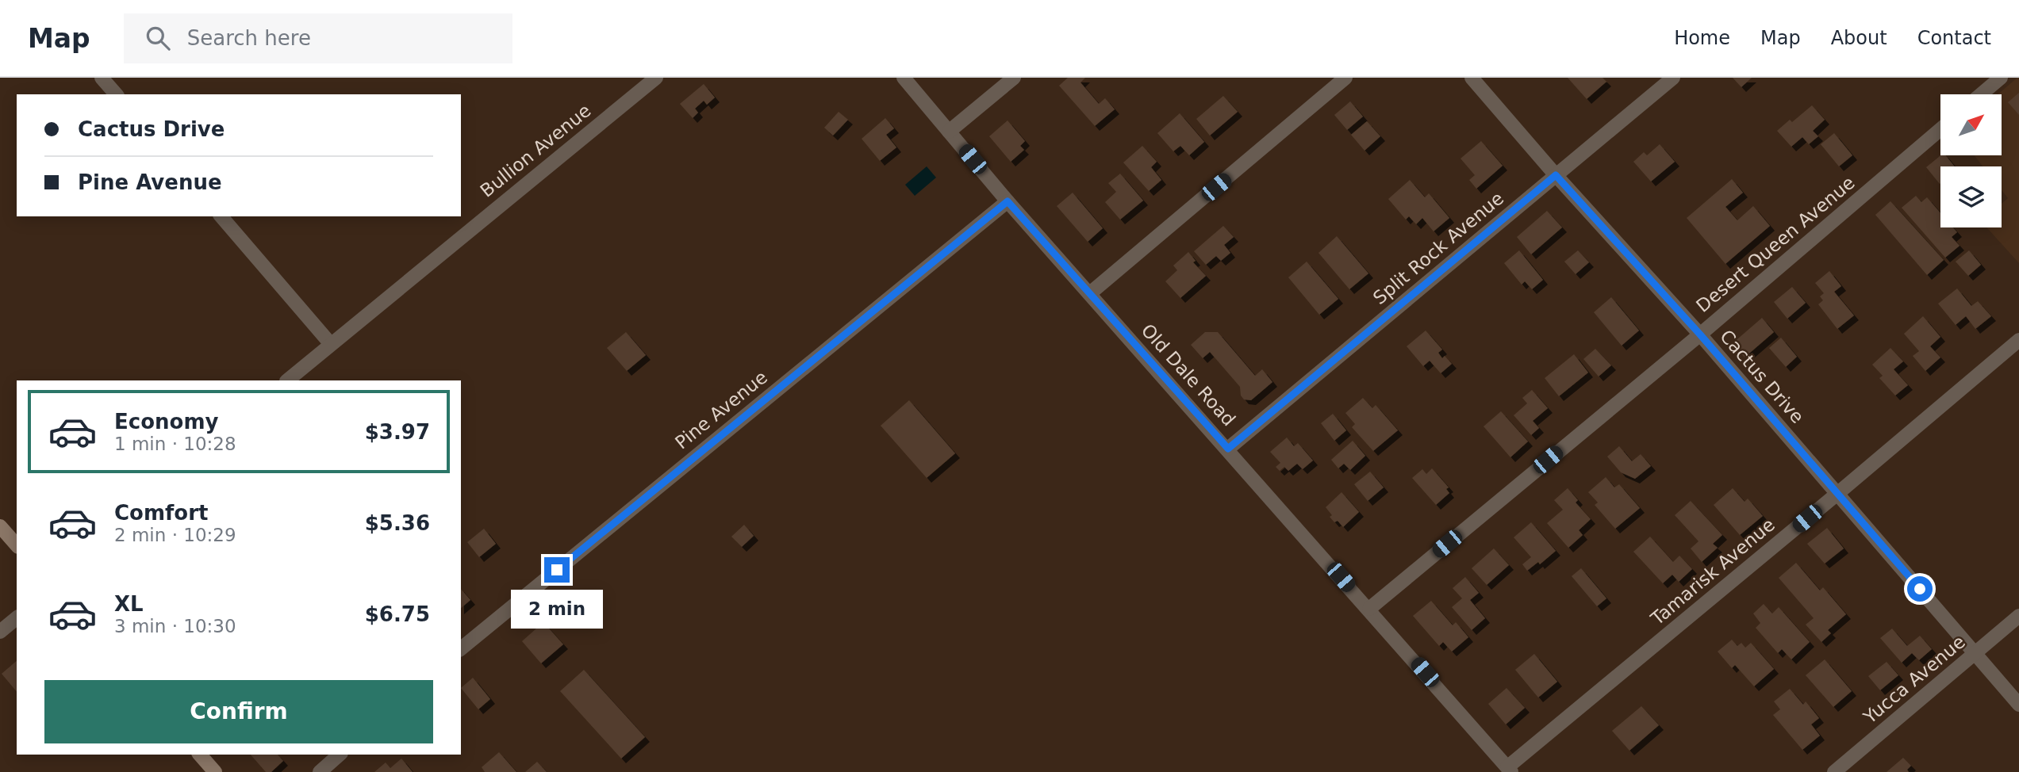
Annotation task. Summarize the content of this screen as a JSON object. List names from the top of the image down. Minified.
{"streets":{"street":["Bullion Avenue","Desert Queen Avenue","Split Rock Avenue","Old Dale Road","Cactus Drive","Pine Avenue","Tamarisk Avenue","Yucca Avenue"]},"crossings":[["Desert Queen Avenue","Old Dale Road"],["Desert Queen Avenue","Cactus Drive"],["Split Rock Avenue","Old Dale Road"],["Split Rock Avenue","Cactus Drive"],["Old Dale Road","Pine Avenue"],["Old Dale Road","Tamarisk Avenue"],["Cactus Drive","Tamarisk Avenue"],["Cactus Drive","Yucca Avenue"]],"north":"top right","page":{"header":"Map","search":"Search here","nav":["Home","Map","About","Contact"],"banner":["Cactus Drive","Pine Avenue"],"list":[{"name":"Economy","note":"1 min · 10:28","value":"$3.97"},{"name":"Comfort","note":"2 min · 10:29","value":"$5.36"},{"name":"XL","note":"3 min · 10:30","value":"$6.75"}],"bubble":"2 min","buttons":"Confirm"}}
